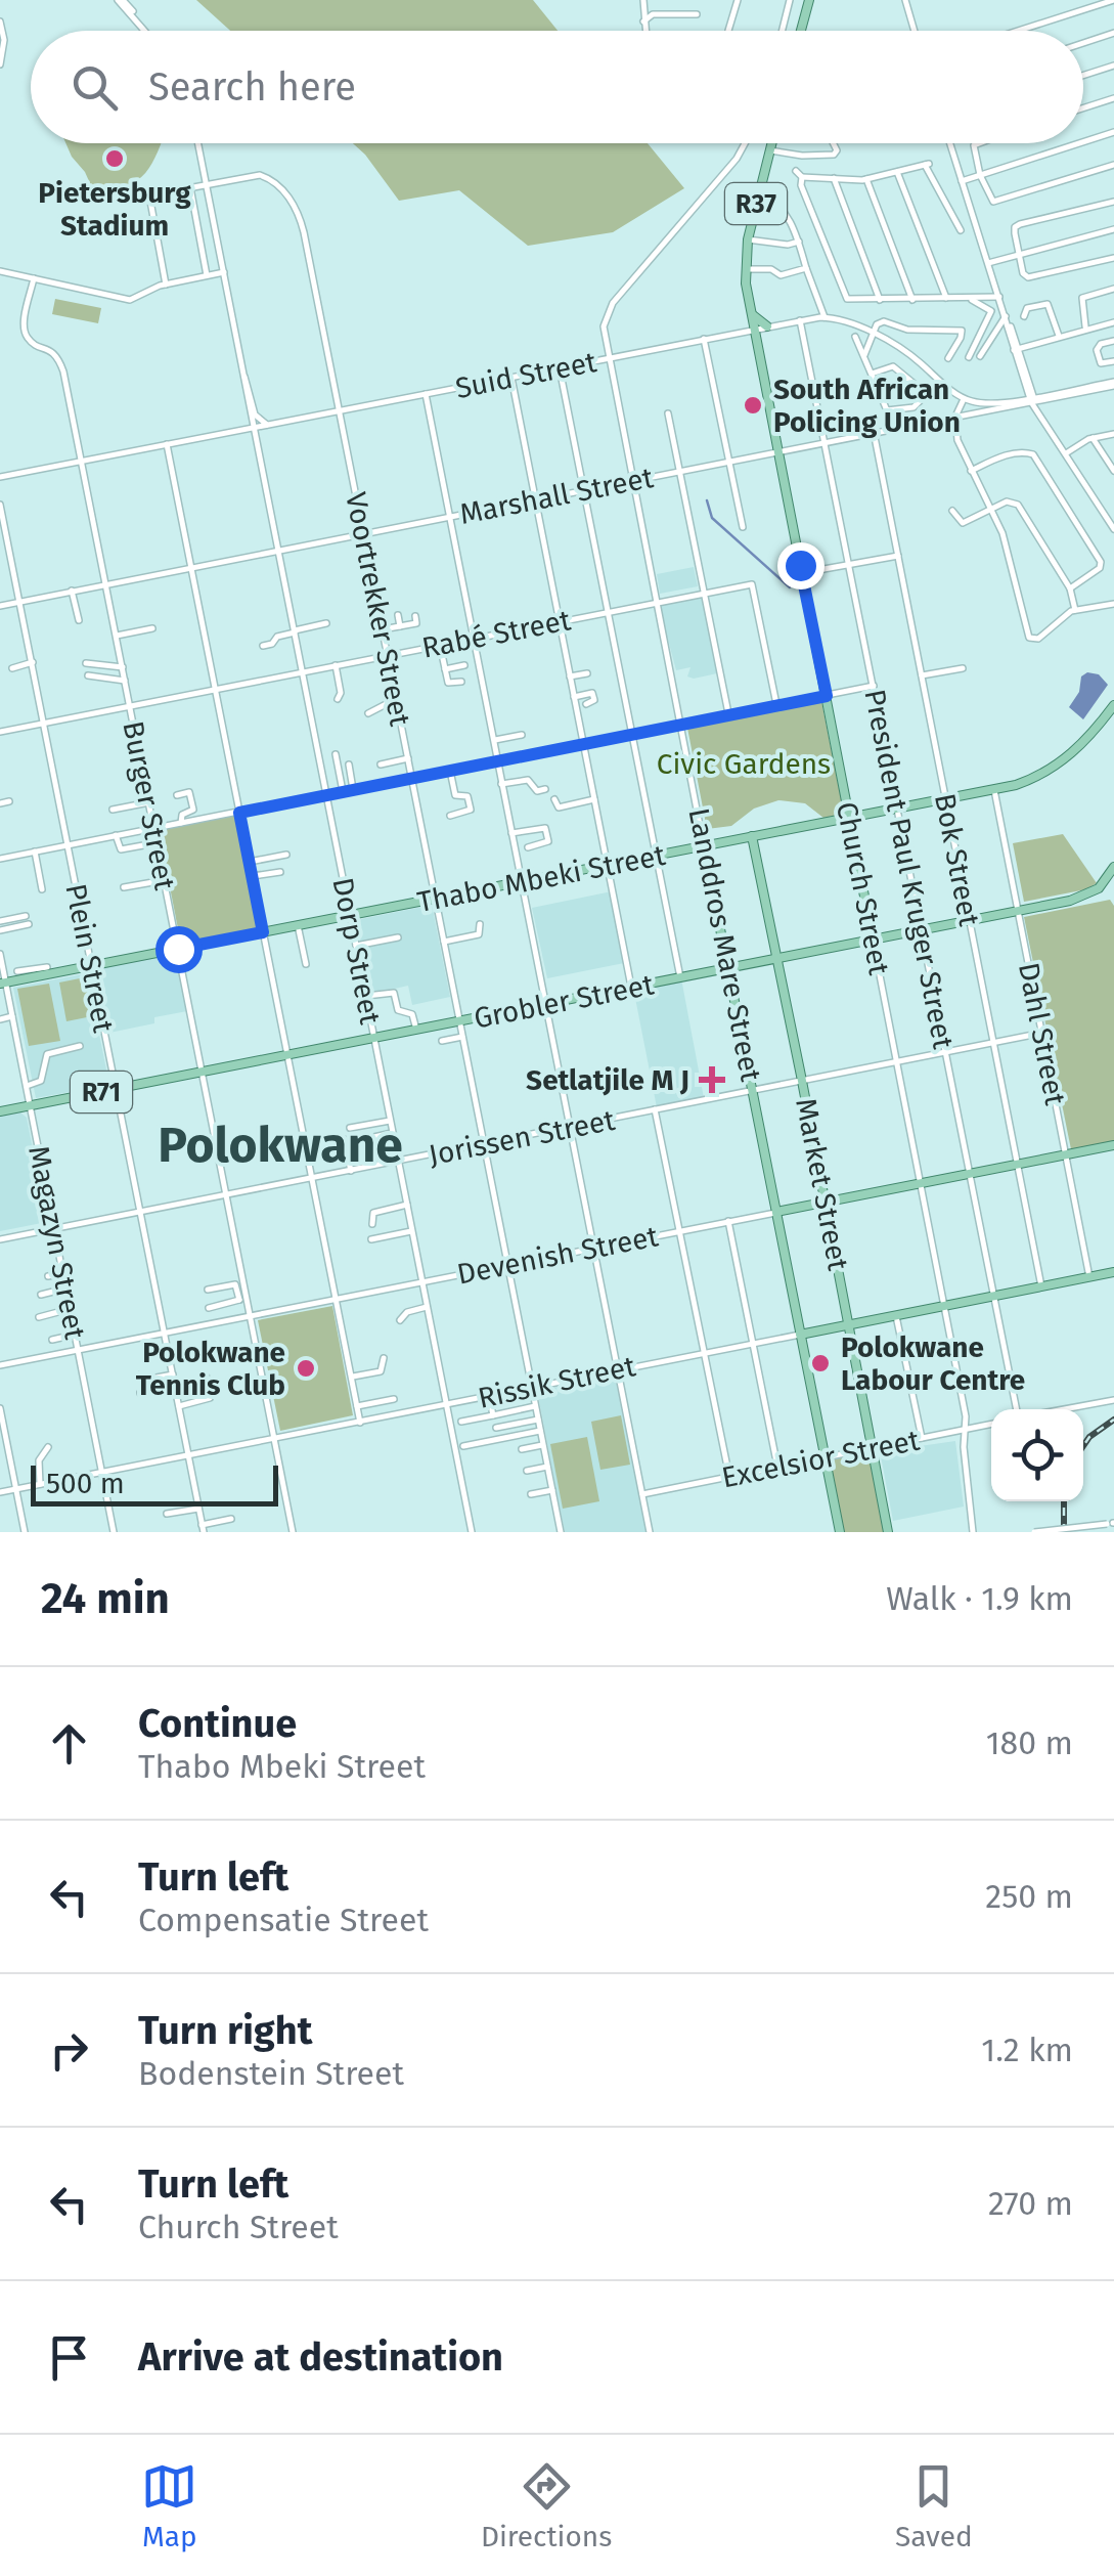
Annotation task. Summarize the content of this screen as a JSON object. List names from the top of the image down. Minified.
{"streets":{"main road":["R37","Thabo Mbeki Street","Church Street","Landdros Mare Street","Grobler Street","R71","Market Street","Devenish Street","Rissik Street"],"street":["Suid Street","Marshall Street","Voortrekker Street","Rabé Street","Burger Street","Bok Street","President Paul Kruger Street","Dorp Street","Plein Street","Dahl Street","Jorissen Street","Magazyn Street","Excelsior Street"]},"crossings":[["Suid Street","Voortrekker Street"],["Suid Street","Burger Street"],["Suid Street","President Paul Kruger Street"],["Suid Street","Church Street"],["Suid Street","Landdros Mare Street"],["Suid Street","Dorp Street"],["Marshall Street","Voortrekker Street"],["Marshall Street","Burger Street"],["Marshall Street","Bok Street"],["Marshall Street","President Paul Kruger Street"],["Marshall Street","Church Street"],["Marshall Street","Landdros Mare Street"],["Marshall Street","Dorp Street"],["Marshall Street","Plein Street"],["Voortrekker Street","Rabé Street"],["Voortrekker Street","Thabo Mbeki Street"],["Voortrekker Street","Dorp Street"],["Voortrekker Street","Grobler Street"],["Voortrekker Street","Jorissen Street"],["Voortrekker Street","Devenish Street"],["Voortrekker Street","Rissik Street"],["Rabé Street","Burger Street"],["Rabé Street","Landdros Mare Street"],["Rabé Street","Dorp Street"],["Rabé Street","Plein Street"],["Burger Street","Thabo Mbeki Street"],["Burger Street","Grobler Street"],["Burger Street","Jorissen Street"],["Burger Street","Devenish Street"],["Burger Street","Rissik Street"],["Bok Street","Thabo Mbeki Street"],["Bok Street","Grobler Street"],["Bok Street","Jorissen Street"],["Bok Street","Devenish Street"],["Bok Street","Rissik Street"],["President Paul Kruger Street","Thabo Mbeki Street"],["President Paul Kruger Street","Grobler Street"],["President Paul Kruger Street","Jorissen Street"],["President Paul Kruger Street","Devenish Street"],["President Paul Kruger Street","Rissik Street"],["Thabo Mbeki Street","Church Street"],["Thabo Mbeki Street","Landdros Mare Street"],["Thabo Mbeki Street","Dorp Street"],["Thabo Mbeki Street","Plein Street"],["Thabo Mbeki Street","Dahl Street"],["Thabo Mbeki Street","Market Street"],["Thabo Mbeki Street","Magazyn Street"],["Church Street","Grobler Street"],["Church Street","Jorissen Street"],["Church Street","Devenish Street"],["Church Street","Rissik Street"],["Church Street","Excelsior Street"],["Landdros Mare Street","Grobler Street"],["Landdros Mare Street","Jorissen Street"],["Landdros Mare Street","Devenish Street"],["Landdros Mare Street","Rissik Street"],["Landdros Mare Street","Excelsior Street"],["Dorp Street","Grobler Street"],["Dorp Street","Jorissen Street"],["Dorp Street","Devenish Street"],["Dorp Street","Rissik Street"],["Plein Street","Grobler Street"],["Plein Street","Jorissen Street"],["Plein Street","Devenish Street"],["Plein Street","Rissik Street"],["Grobler Street","Dahl Street"],["Grobler Street","Market Street"],["Grobler Street","Magazyn Street"],["Dahl Street","Jorissen Street"],["Dahl Street","Devenish Street"],["Dahl Street","Rissik Street"],["Jorissen Street","Market Street"],["Jorissen Street","Magazyn Street"],["Market Street","Devenish Street"],["Market Street","Rissik Street"],["Market Street","Excelsior Street"],["Magazyn Street","Devenish Street"],["Magazyn Street","Rissik Street"]],"districts":["Polokwane"],"parks":["Civic Gardens"],"places":{"other":["Pietersburg Stadium","South African Policing Union","Polokwane Labour Centre","Polokwane Tennis Club"],"health":["Setlatjile M J"]},"scale_bar":"500 m","page":{"search":"Search here","scale":"500 m","heading":["24 min","Walk · 1.9 km"],"list":[["Continue","Thabo Mbeki Street","180 m"],["Turn left","Compensatie Street","250 m"],["Turn right","Bodenstein Street","1.2 km"],["Turn left","Church Street","270 m"],"Arrive at destination"],"nav":["Map","Directions","Saved"]}}
